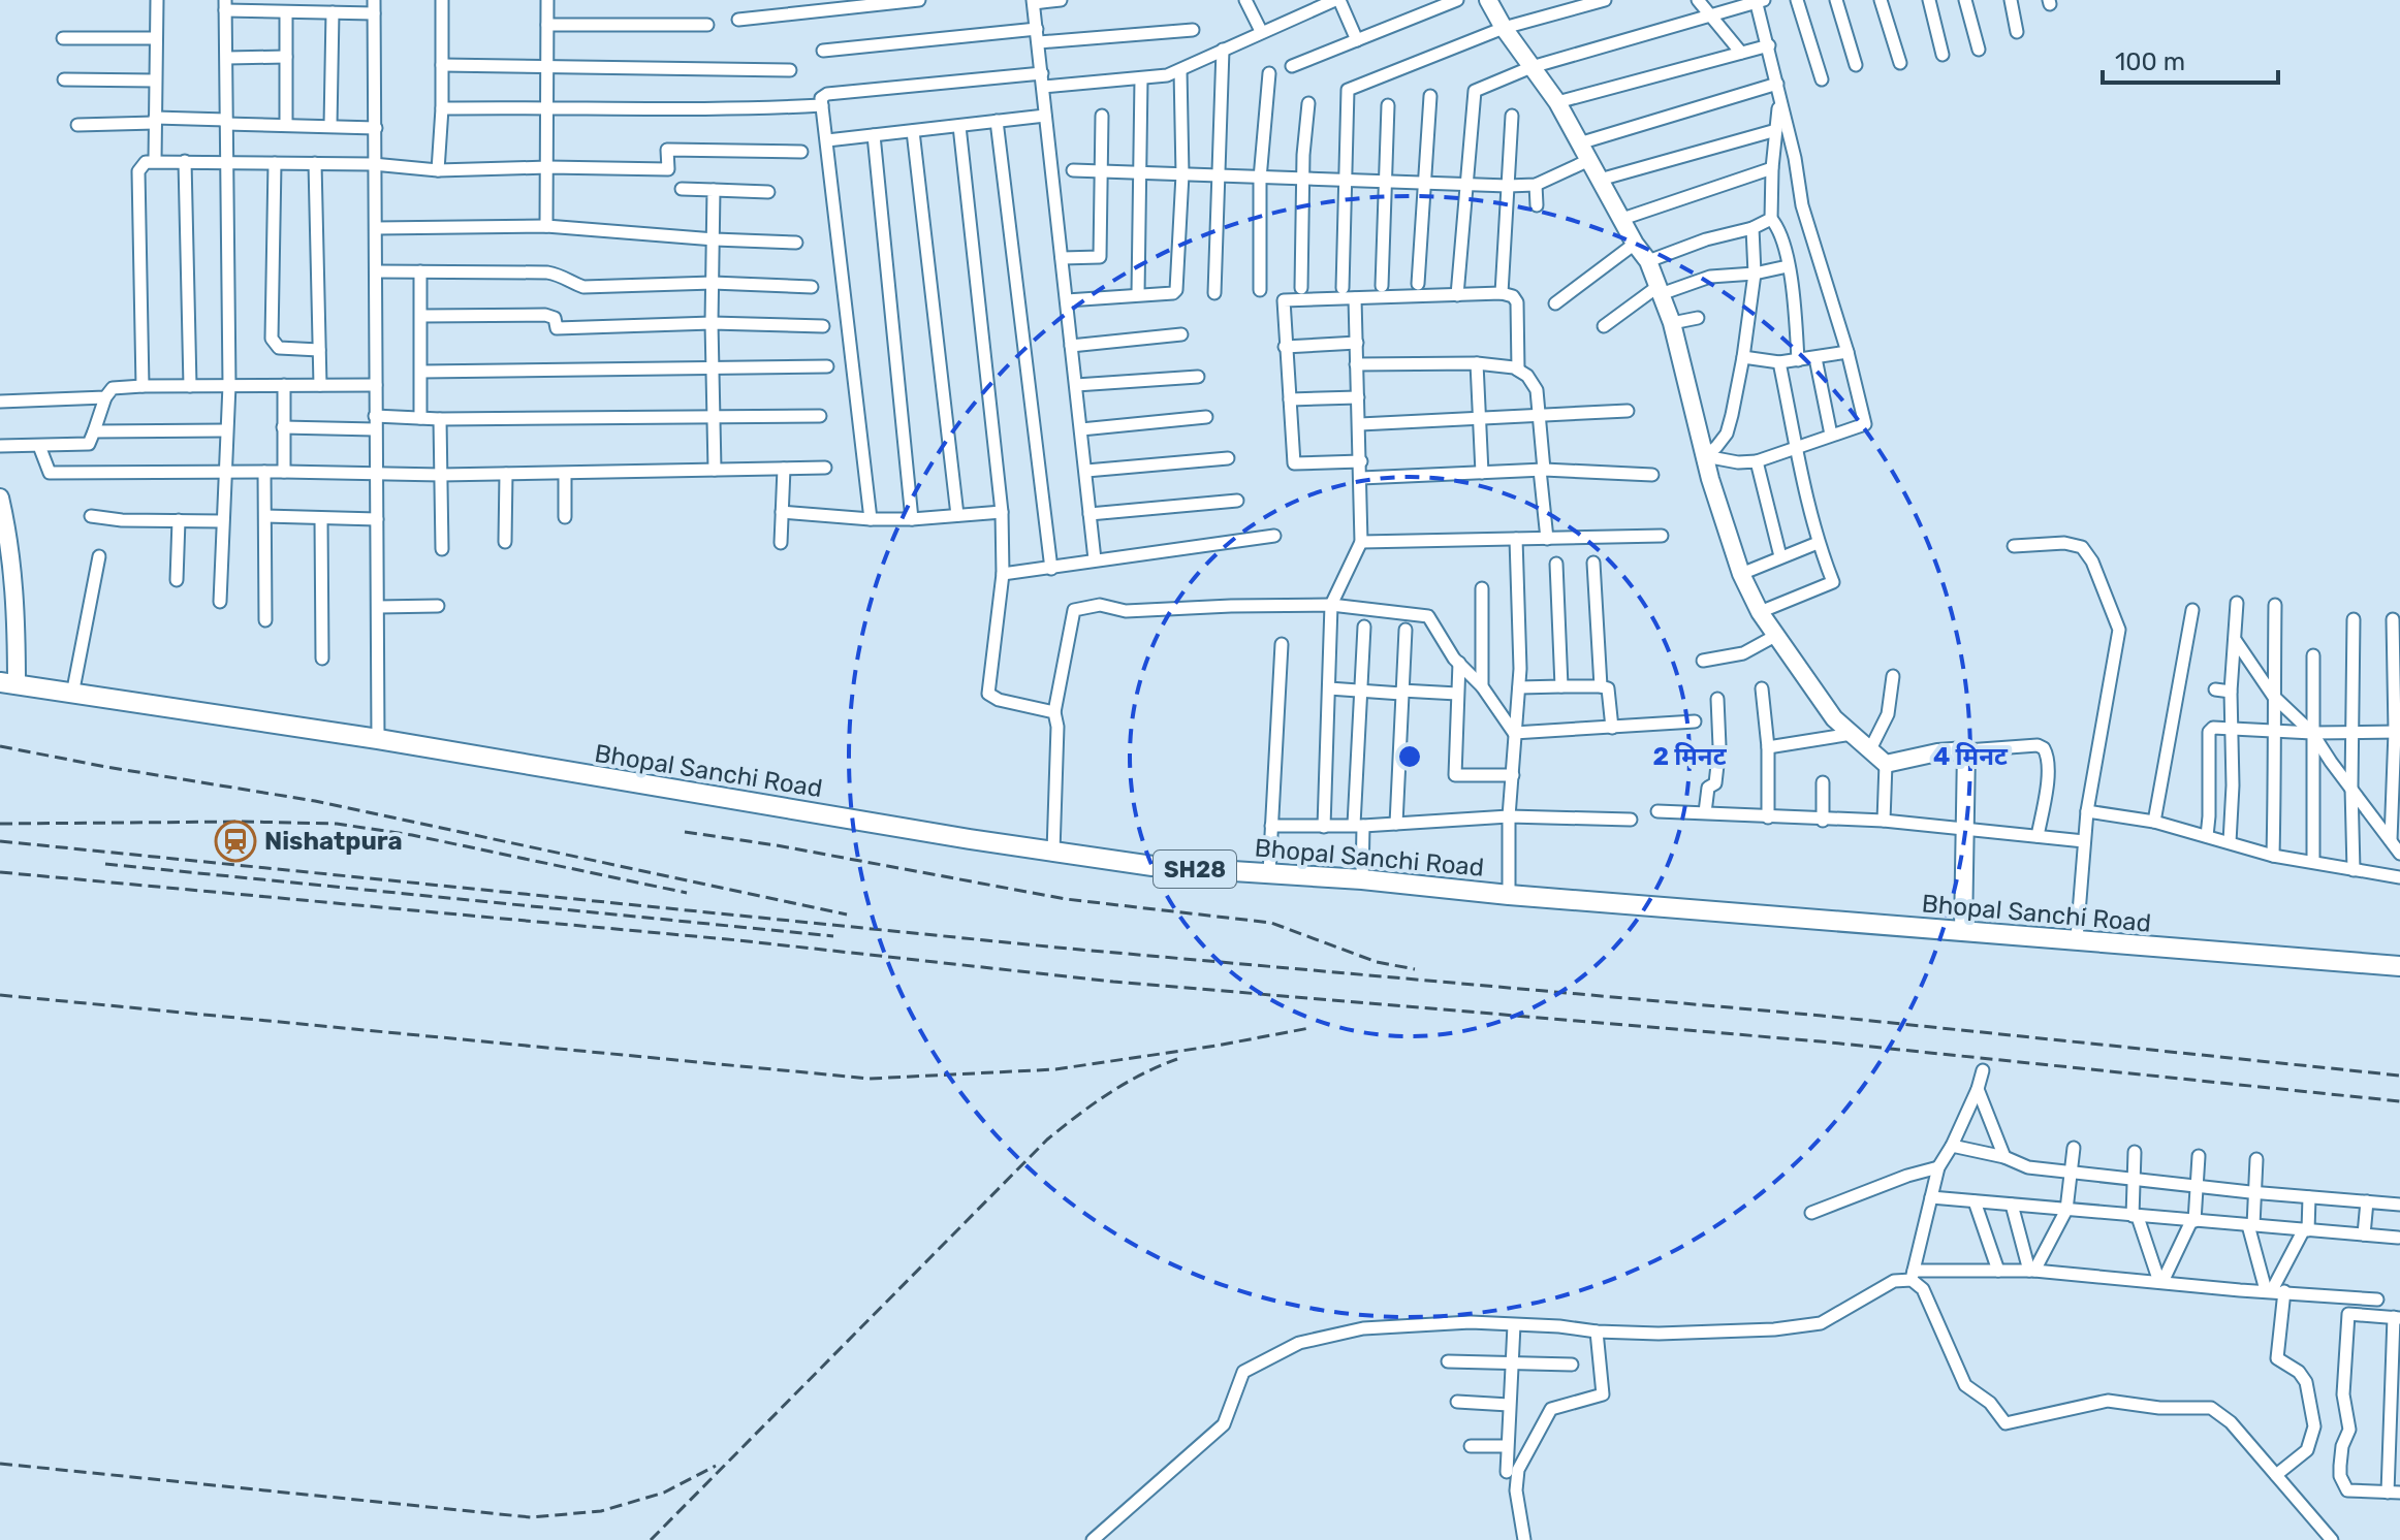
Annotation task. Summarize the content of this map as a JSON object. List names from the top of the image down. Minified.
{"streets":{"main road":["Bhopal Sanchi Road","SH28"]},"places":{"station":["Nishatpura"]},"scale_bar":"100 m","rings":["2 मिनट","4 मिनट"]}
